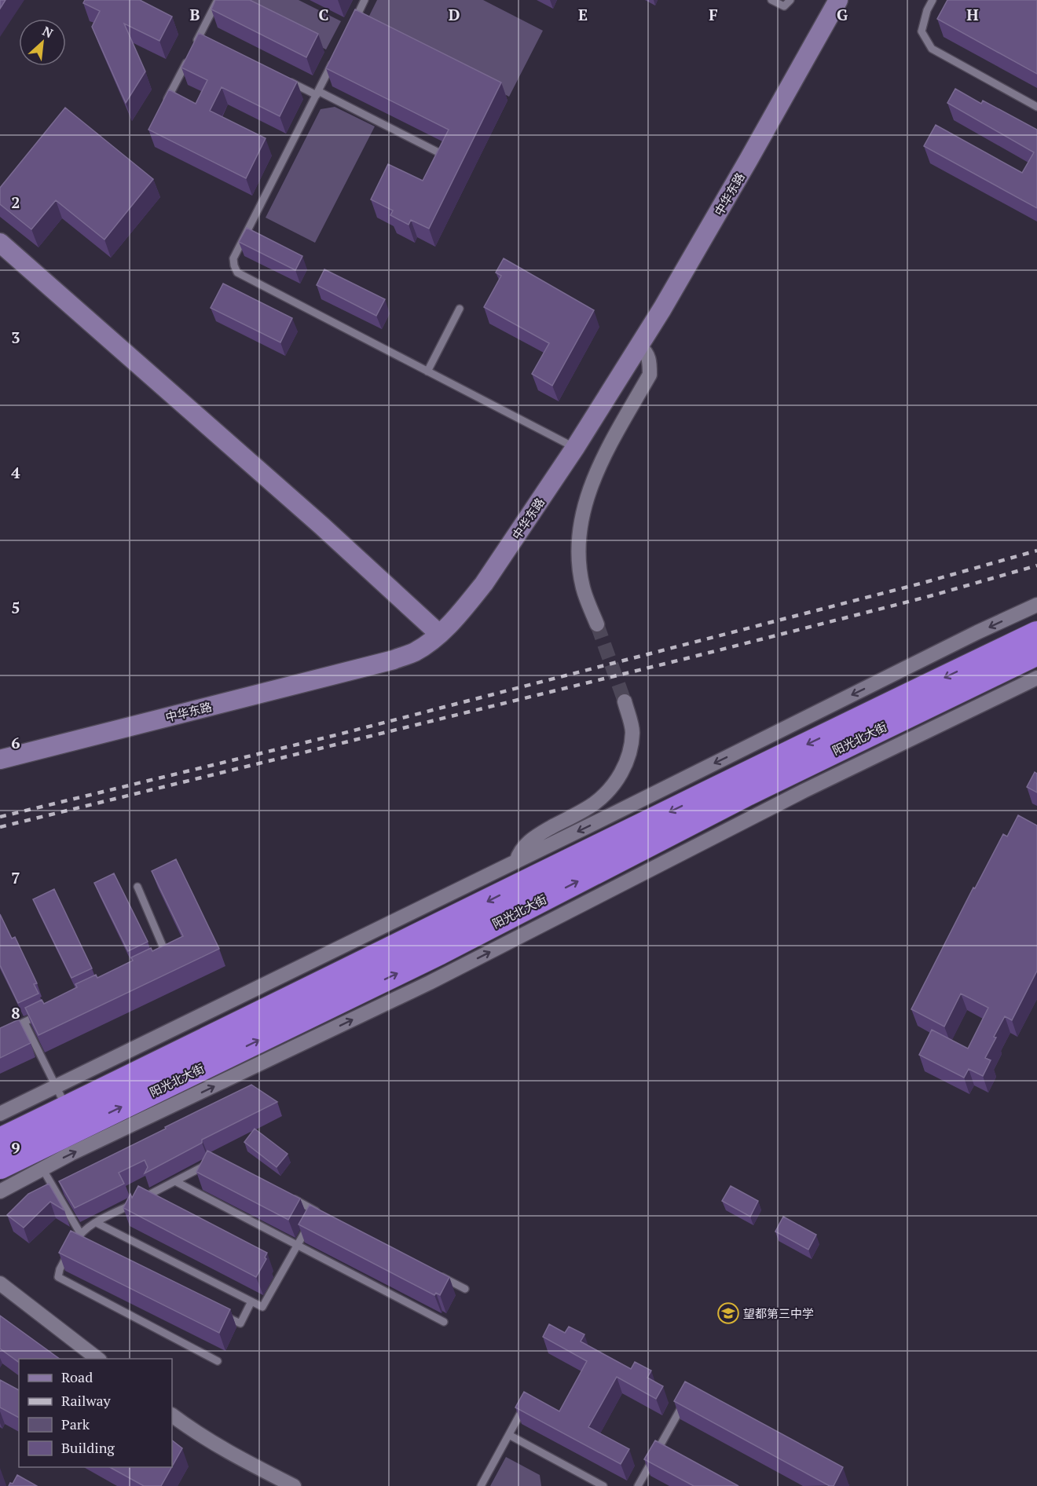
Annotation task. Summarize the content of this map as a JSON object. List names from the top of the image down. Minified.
{"streets":{"highway":["阳光北大街"],"street":["中华东路"]},"places":{"school or university":["望都第三中学"]},"legend":["Road","Railway","Park","Building"],"north":"top right","grid":{"columns":["B","C","D","E","F","G","H"],"rows":["2","3","4","5","6","7","8","9"]}}
